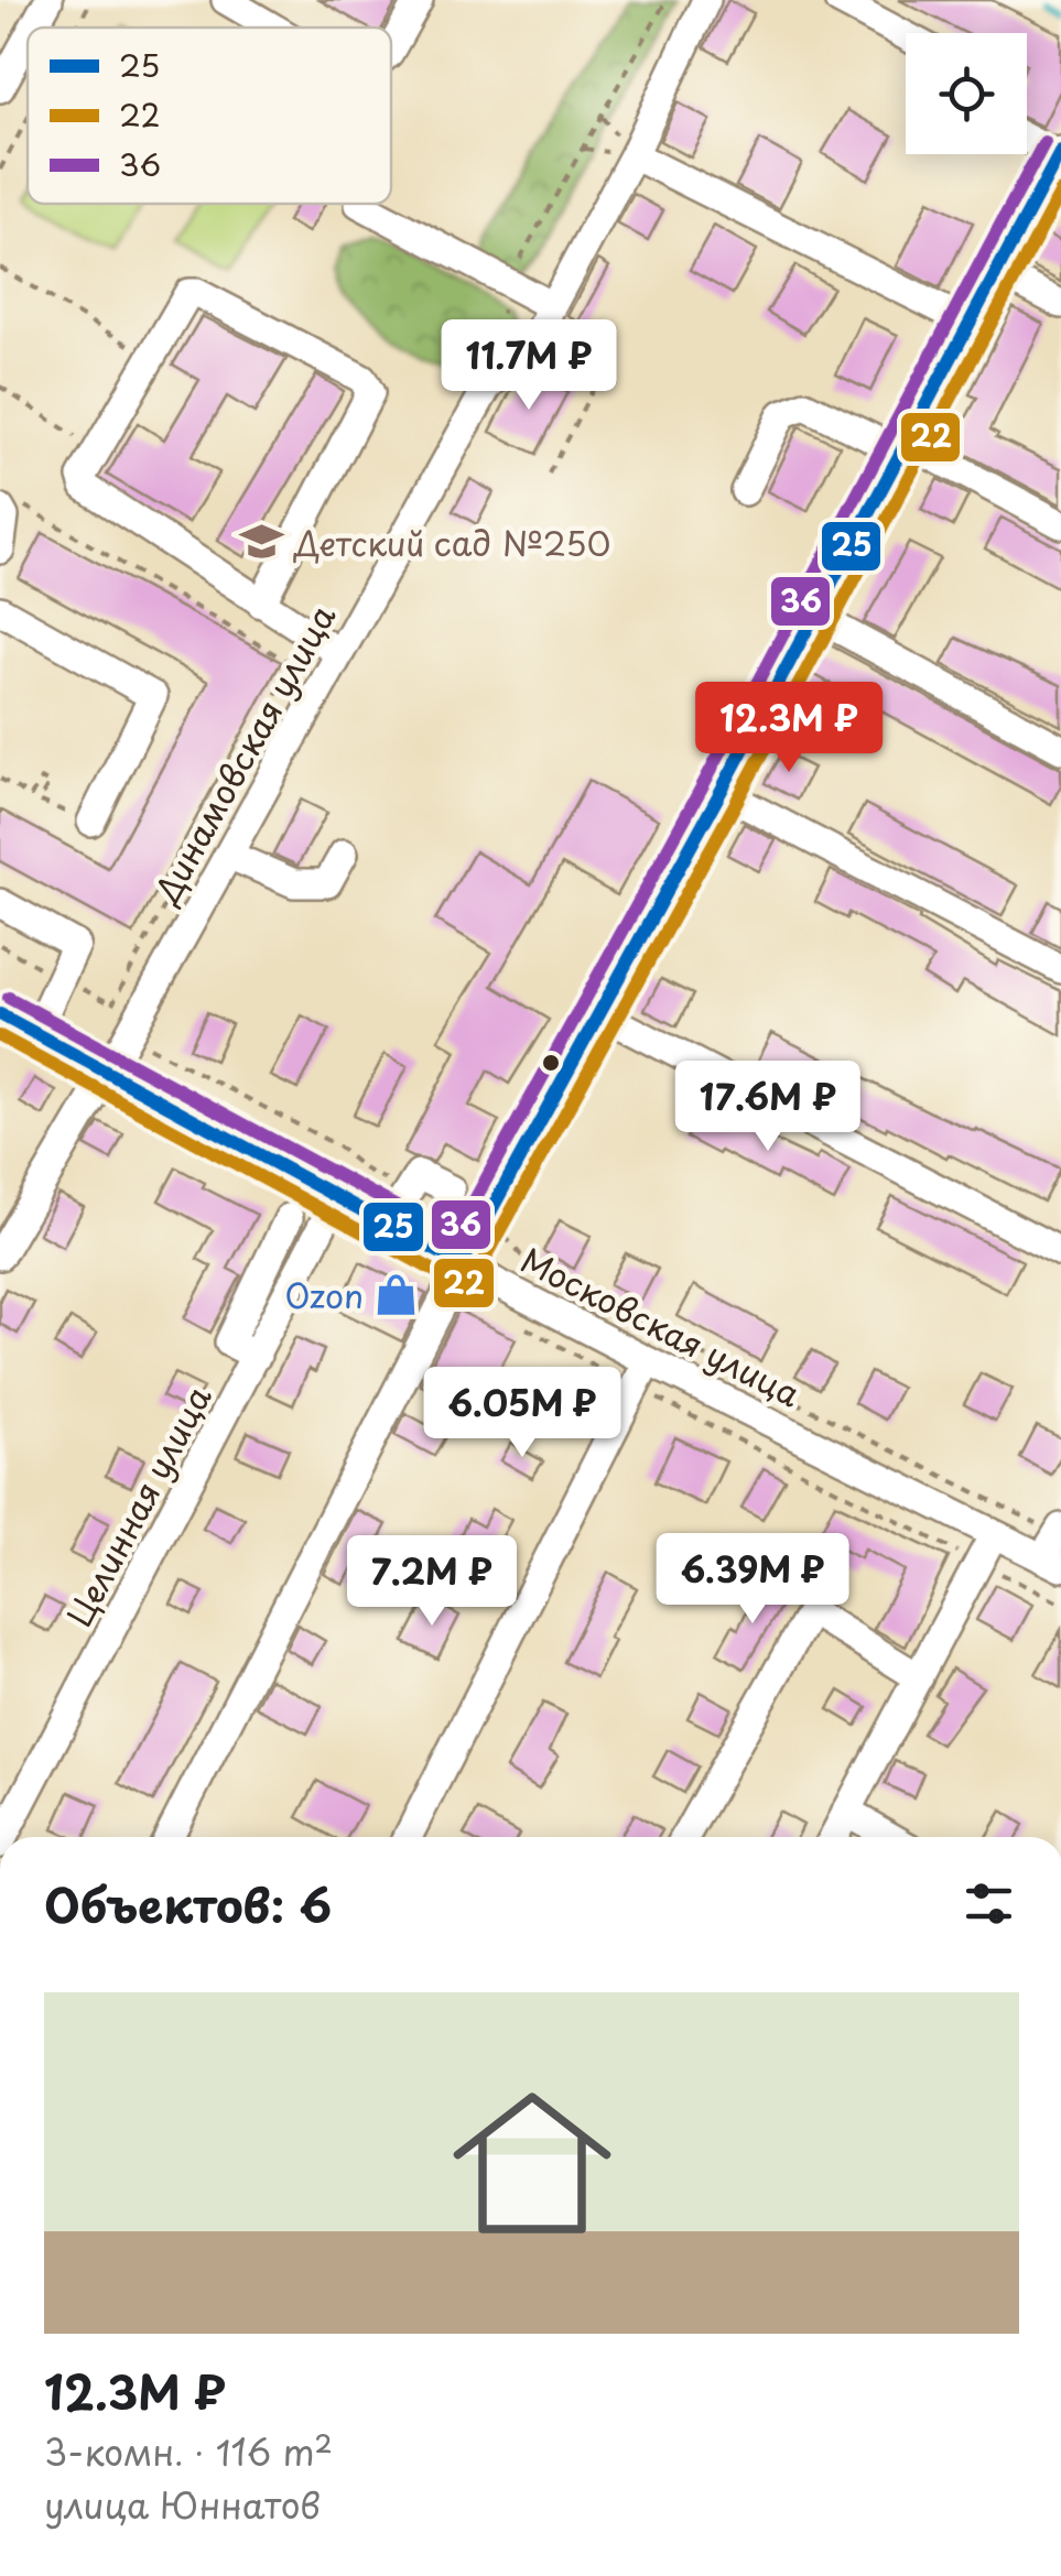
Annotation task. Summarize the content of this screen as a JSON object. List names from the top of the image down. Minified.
{"streets":{"street":["Динамовская улица","Московская улица","Целинная улица"]},"crossings":[["Динамовская улица","Московская улица"],["Московская улица","Целинная улица"]],"places":{"school or university":["Детский сад №250"],"shop":["Ozon"]},"lines":["transit line 36","transit line 25","transit line 22"],"legend":["25","22","36"],"page":{"price":["11.7M ₽","12.3M ₽","17.6M ₽","6.05M ₽","6.39M ₽","7.2M ₽"],"heading":"Объектов: 6","list":[{"name":"12.3M ₽","note":"3-комн. · 116 m² · улица Юннатов"}]}}
